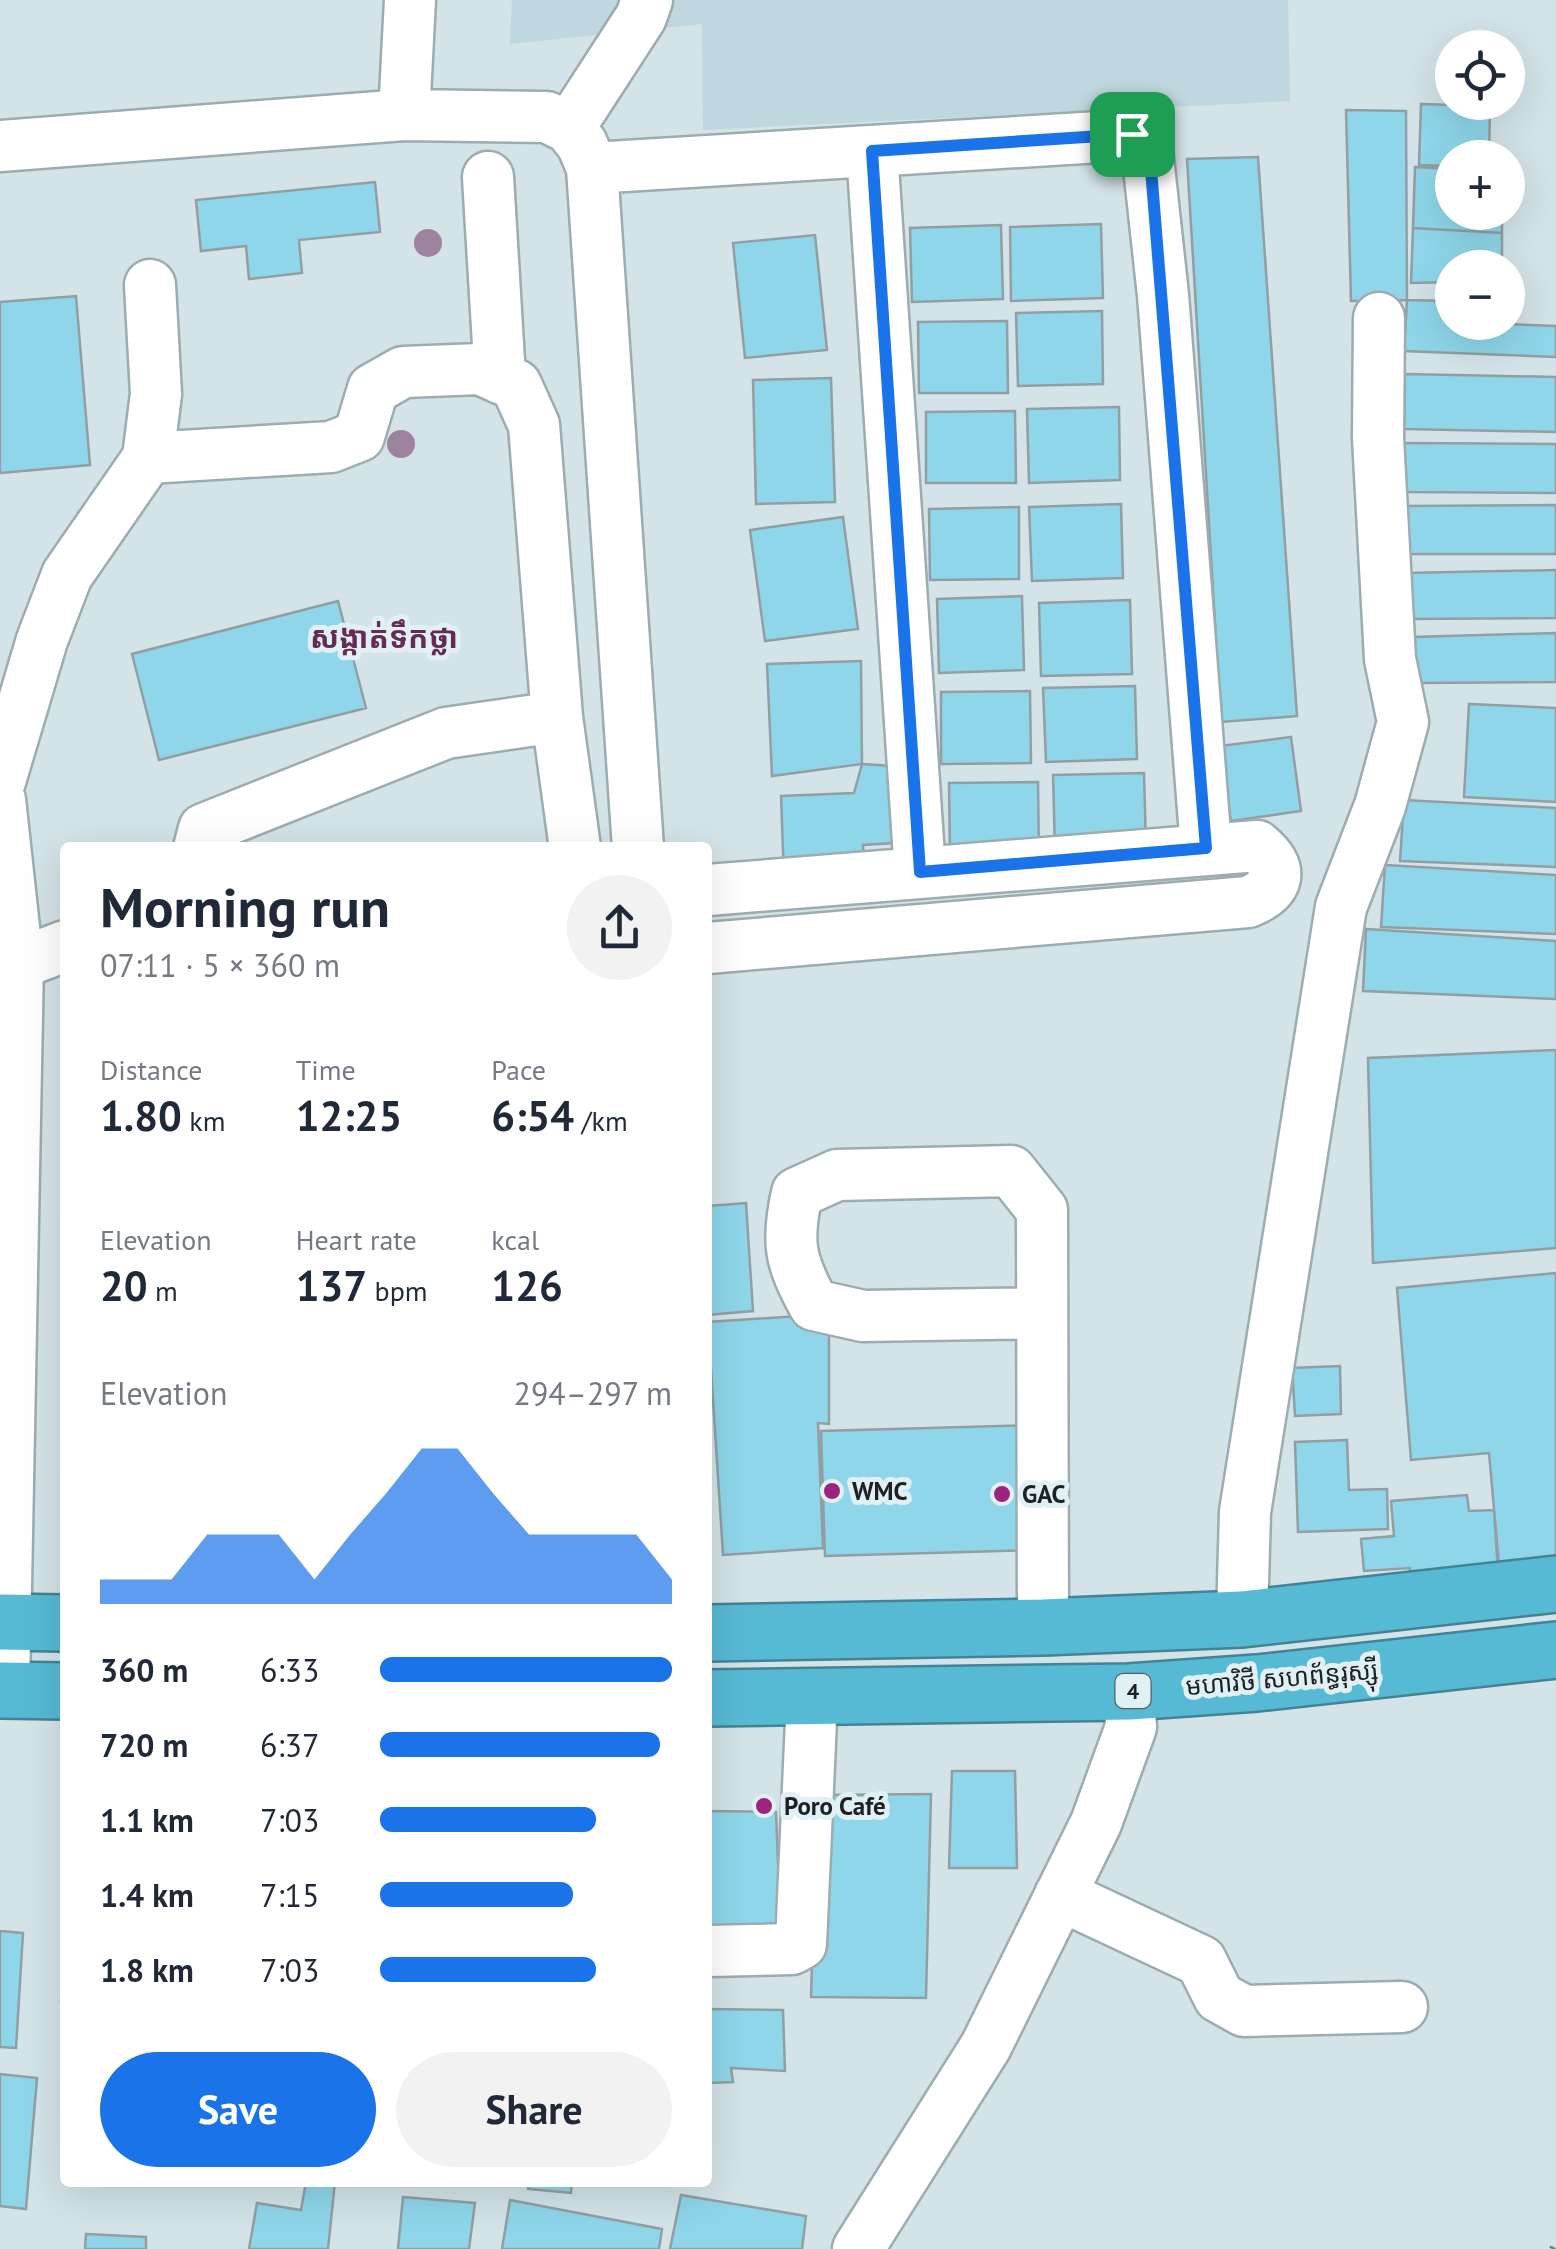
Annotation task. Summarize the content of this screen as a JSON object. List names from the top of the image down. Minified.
{"streets":{"highway":["មហាវិថី សហព័ន្ធរុស្ស៊ី","4"]},"districts":["សង្កាត់ទឹកថ្លា"],"places":["WMC","GAC","Poro Café"],"page":{"map_buttons":["+","−"],"heading":["Morning run","07:11 · 5 × 360 m"],"stats":[["Distance","1.80 km"],["Time","12:25"],["Pace","6:54 /km"],["Elevation","20 m"],["Heart rate","137 bpm"],["kcal","126"]],"chart":["Elevation","294–297 m"],"list":[{"name":"360 m","note":"6:33"},{"name":"720 m","note":"6:37"},{"name":"1.1 km","note":"7:03"},{"name":"1.4 km","note":"7:15"},{"name":"1.8 km","note":"7:03"}],"buttons":["Save","Share"]}}
